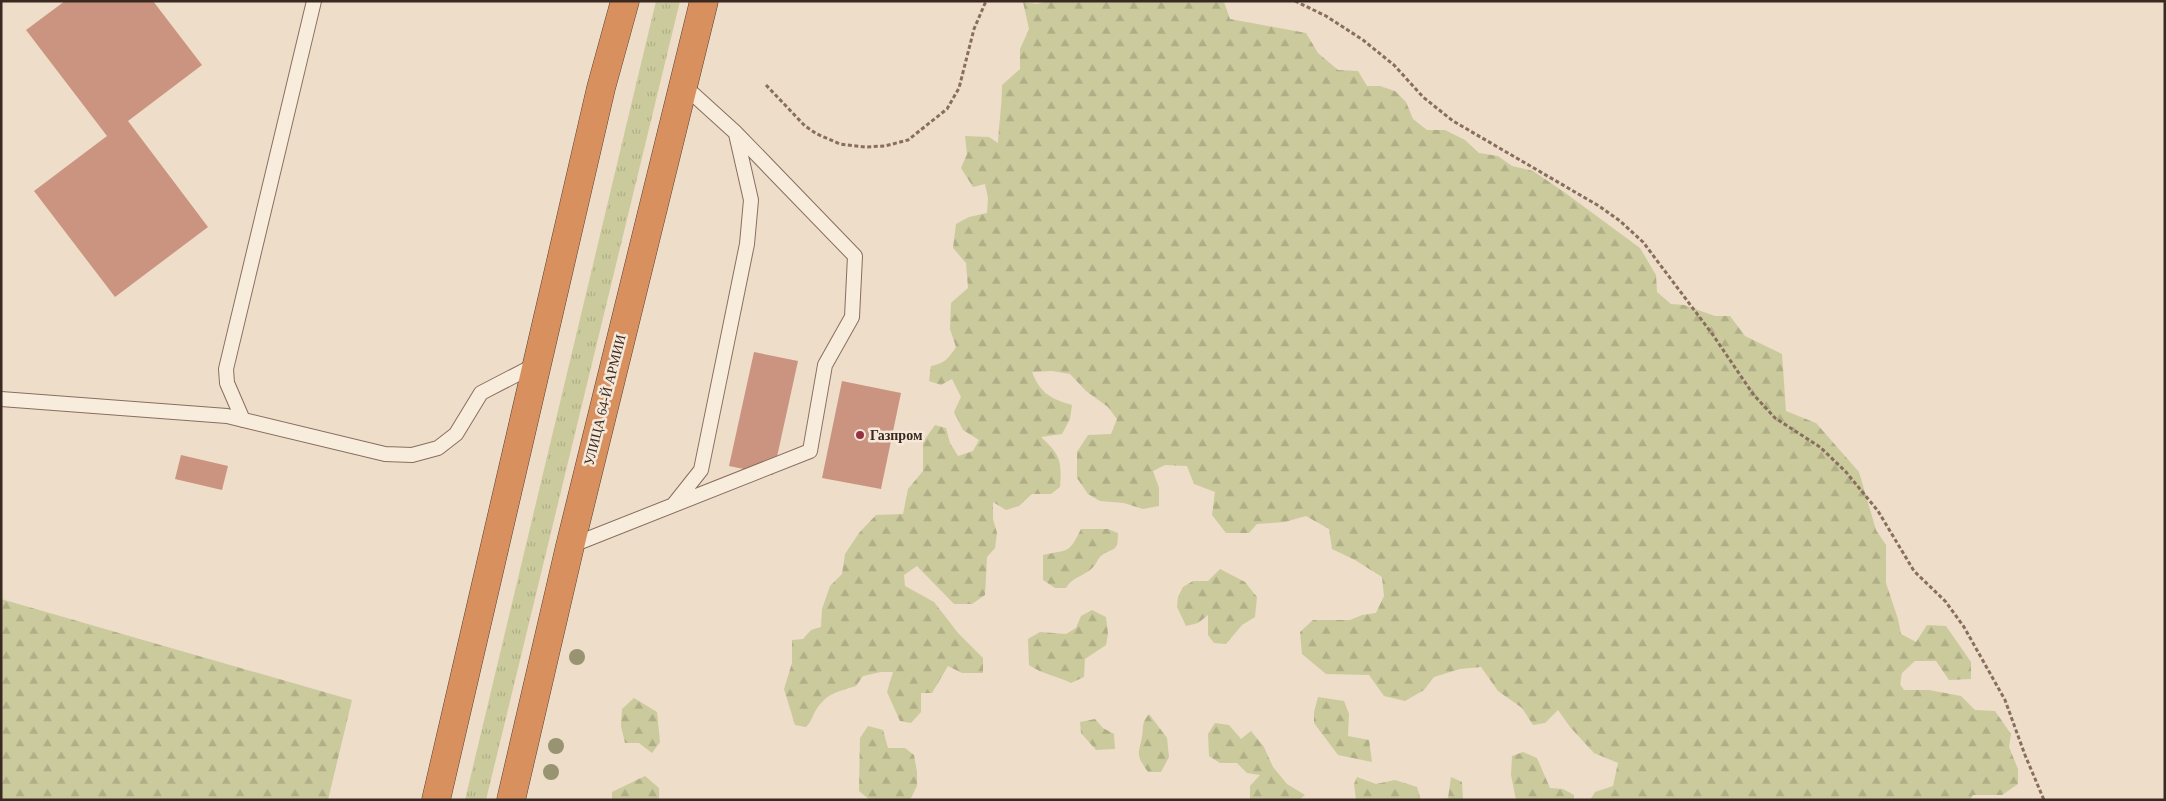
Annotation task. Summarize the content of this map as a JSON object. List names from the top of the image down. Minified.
{"streets":{"highway":["УЛИЦА 64-Й АРМИИ"]},"places":["Газпром"]}
